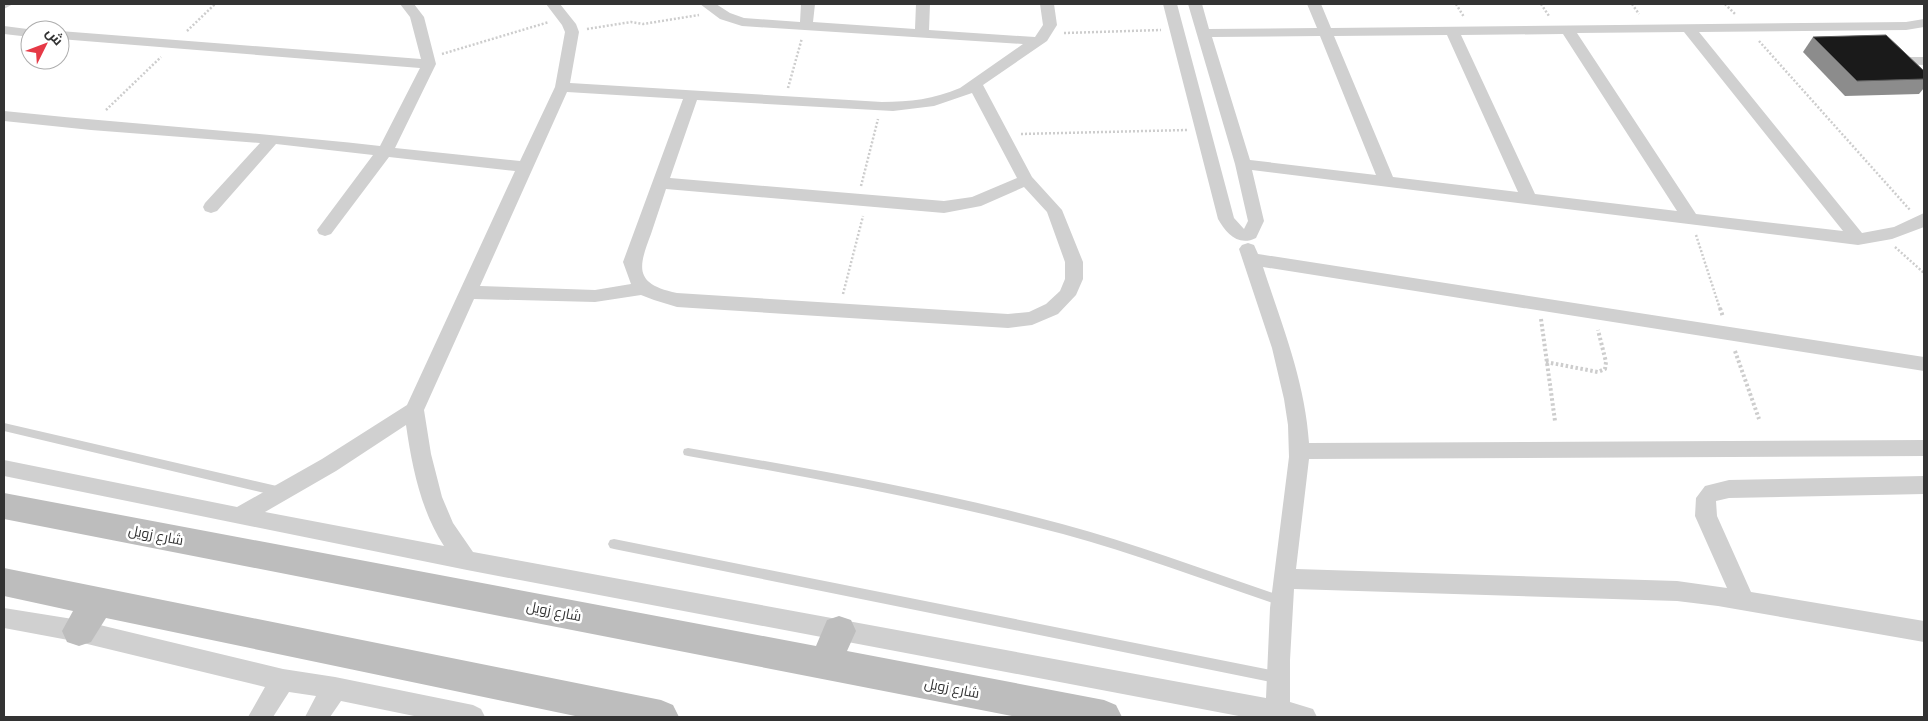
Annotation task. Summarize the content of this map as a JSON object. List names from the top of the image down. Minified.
{"streets":{"main road":["شارع زويل"]},"north":"top right"}
